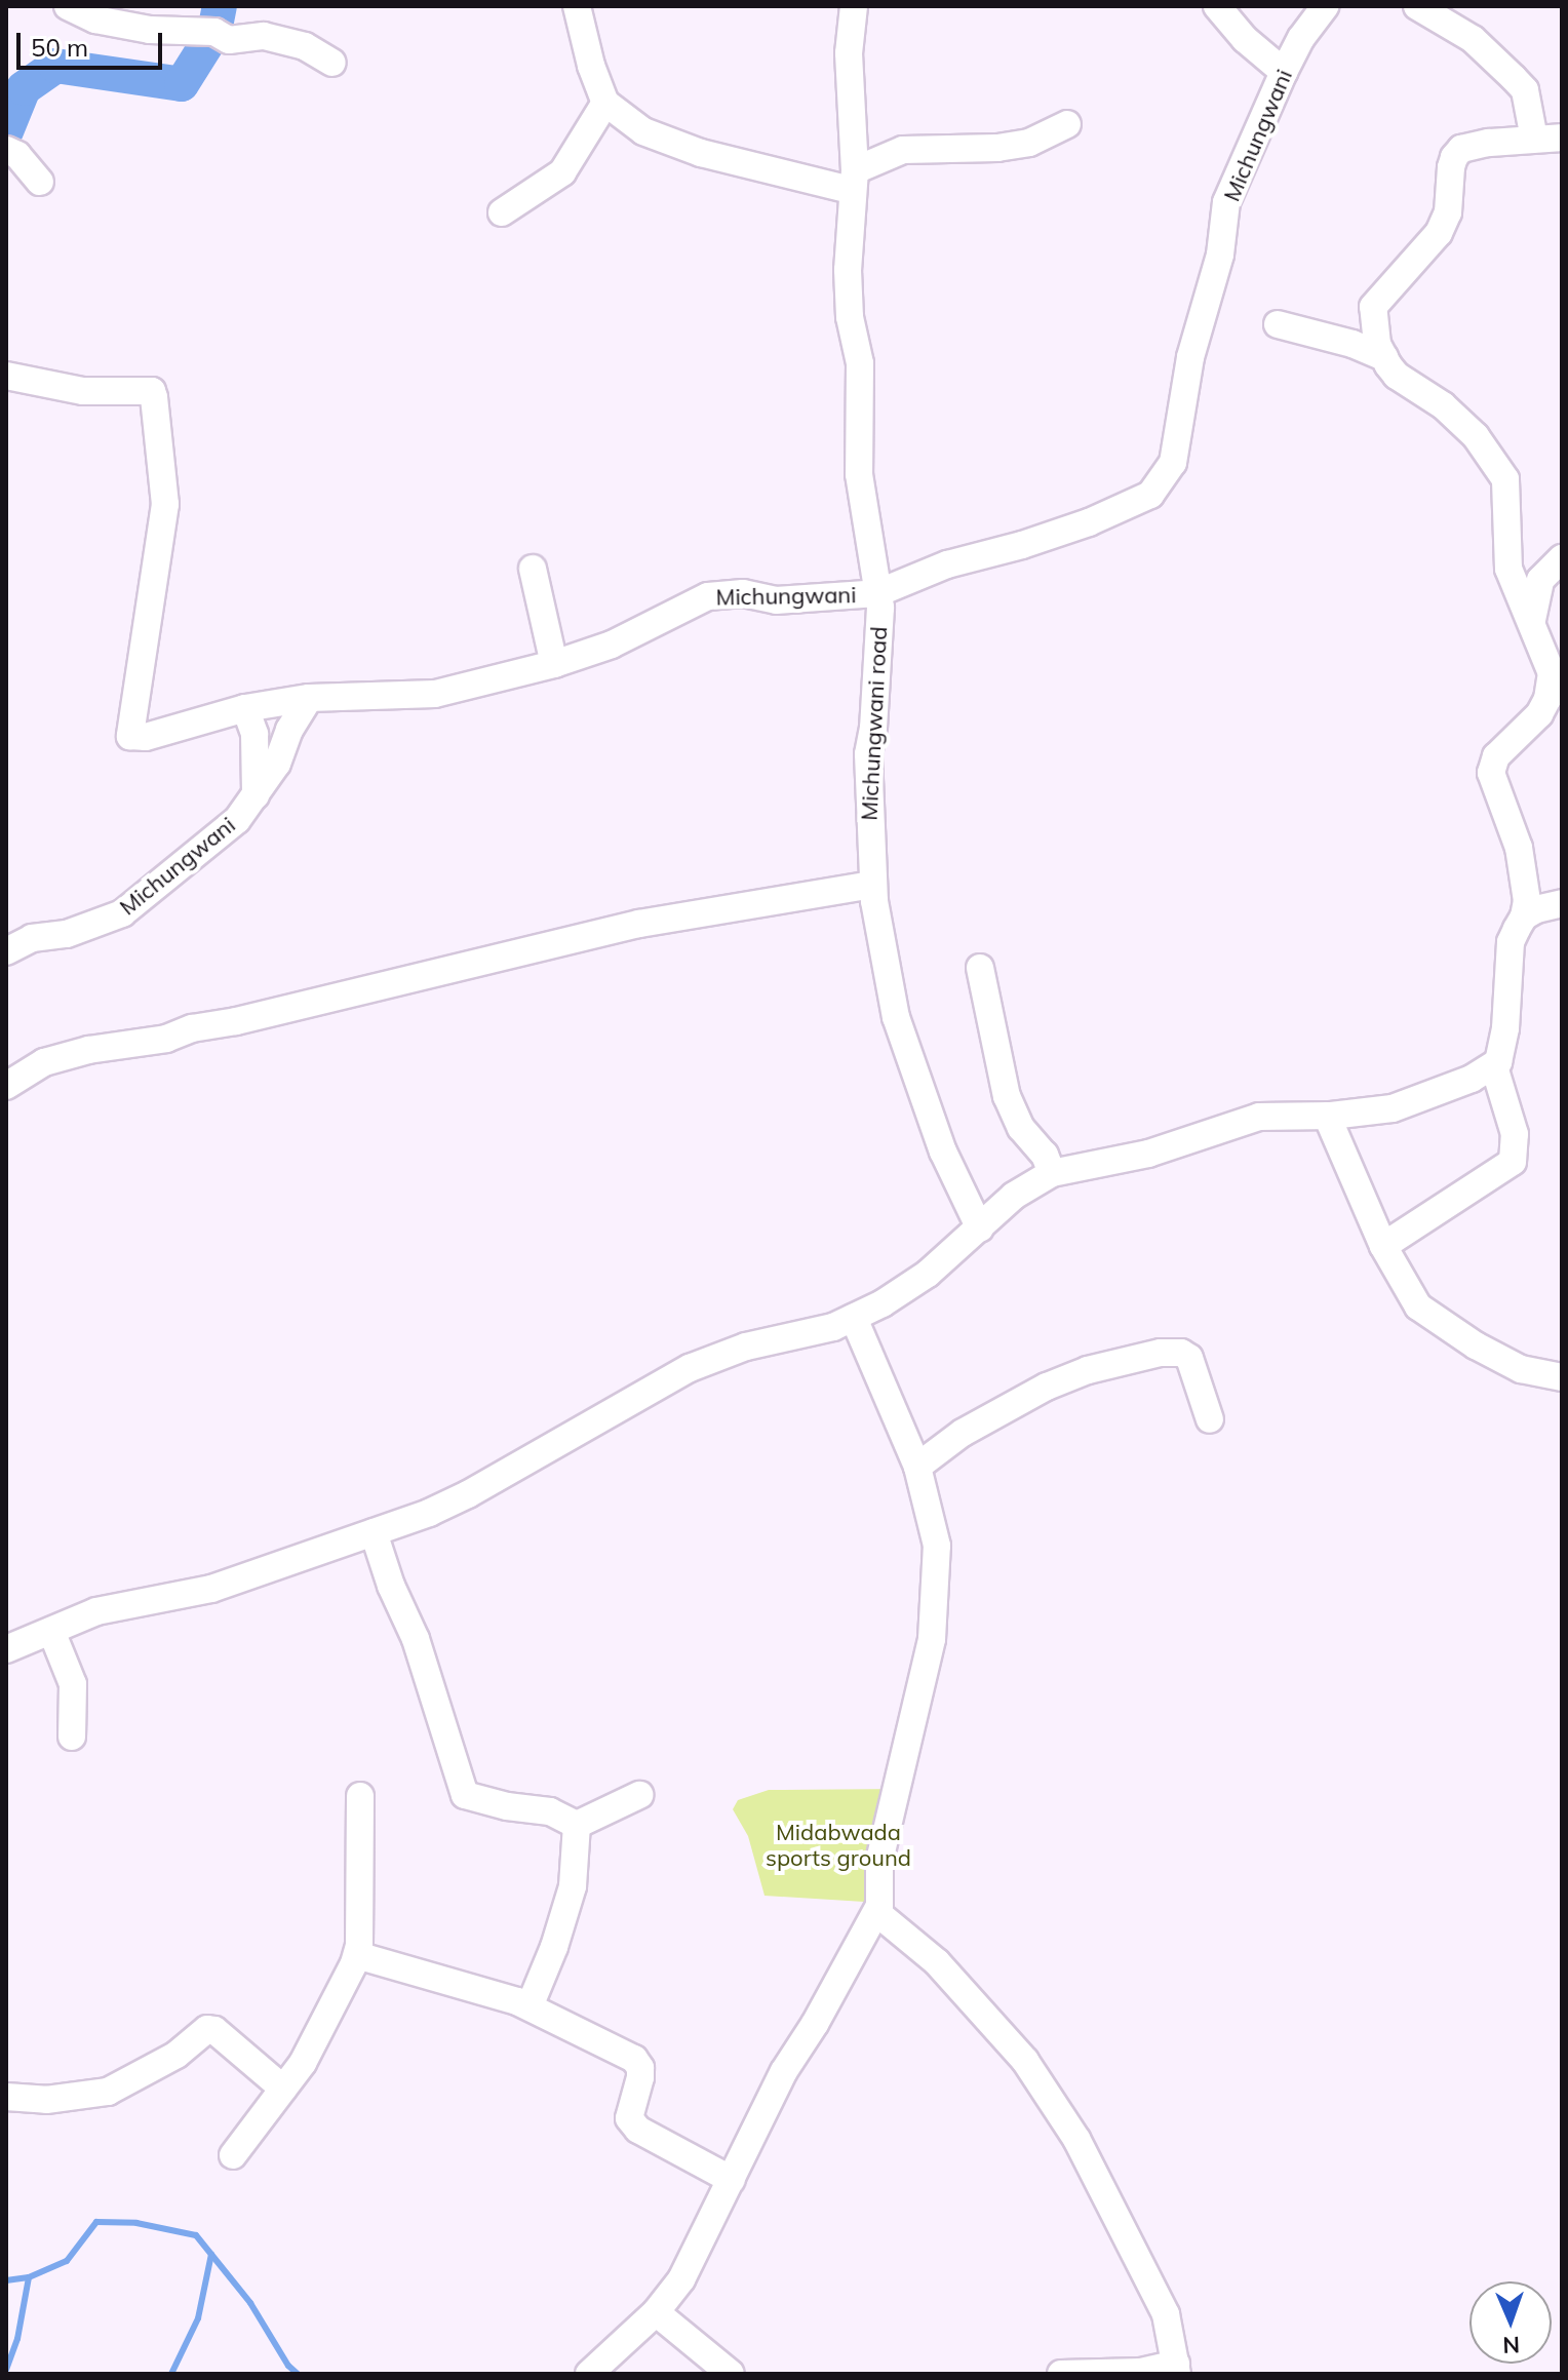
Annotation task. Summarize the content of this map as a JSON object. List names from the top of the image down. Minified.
{"streets":{"street":["Michungwani","Michungwani road"]},"crossings":[["Michungwani","Michungwani road"]],"parks":["Midabwada sports ground"],"scale_bar":"50 m","north":"bottom"}
